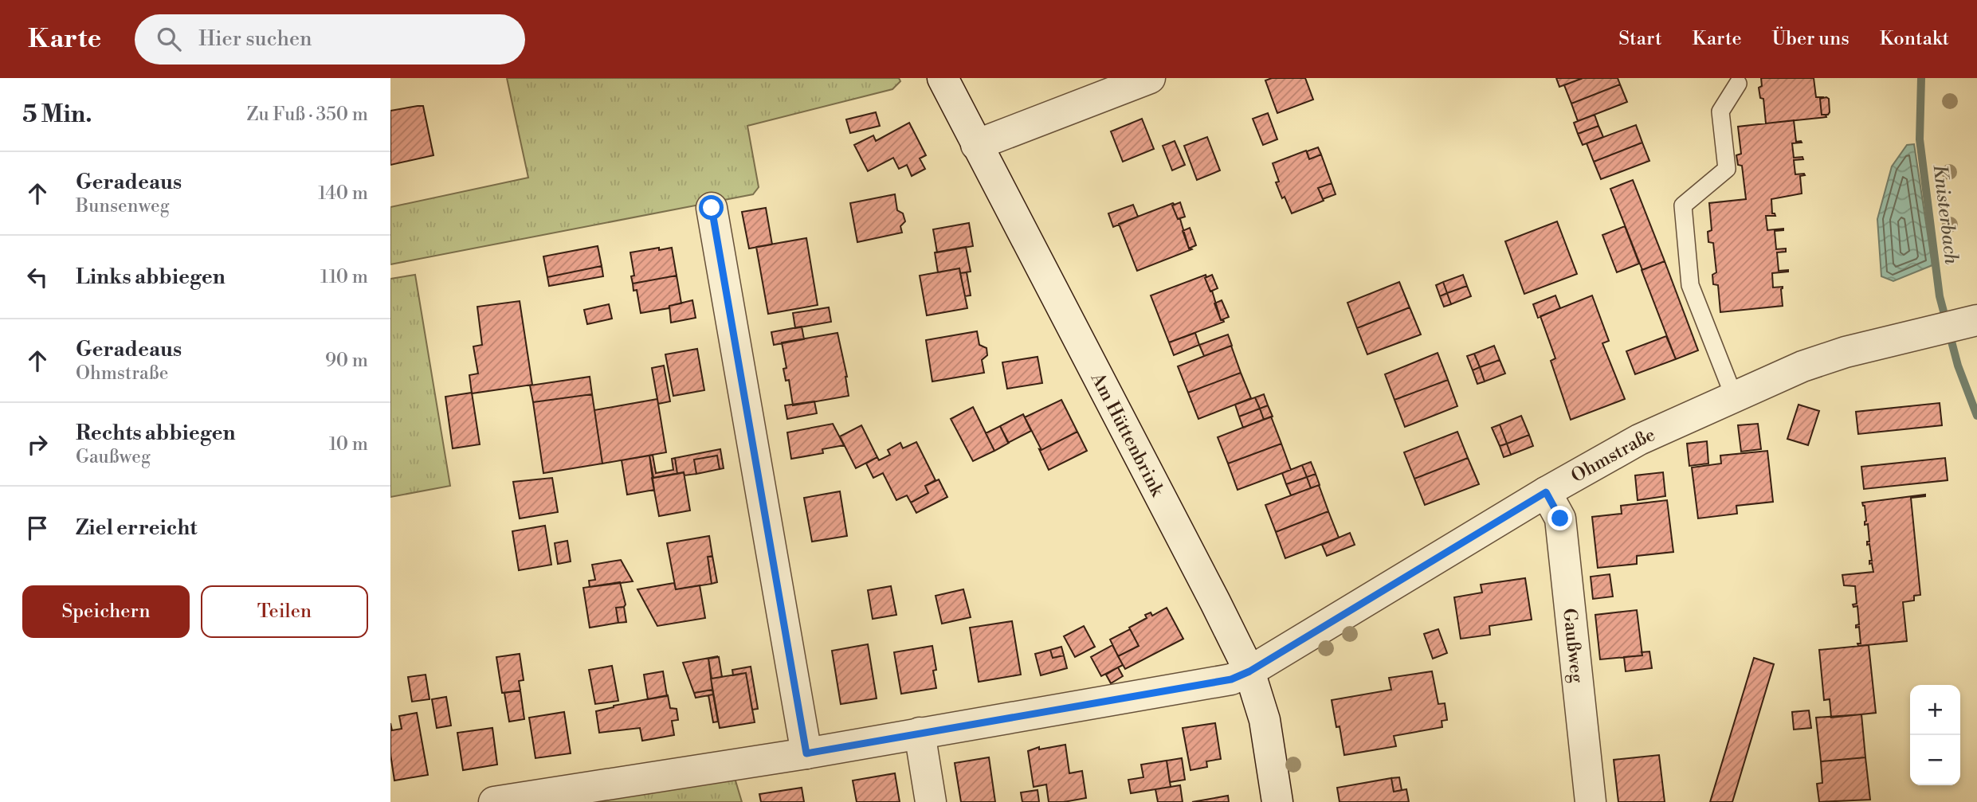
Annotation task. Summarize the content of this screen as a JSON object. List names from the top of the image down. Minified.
{"streets":{"street":["Am Hüttenbrink","Ohmstraße","Gaußweg"]},"crossings":[["Am Hüttenbrink","Ohmstraße"],["Ohmstraße","Gaußweg"]],"water":["Knisterbach"],"page":{"header":"Karte","search":"Hier suchen","nav":["Start","Karte","Über uns","Kontakt"],"heading":["5 Min.","Zu Fuß · 350 m"],"list":[["Geradeaus","Bunsenweg","140 m"],["Links abbiegen","110 m"],["Geradeaus","Ohmstraße","90 m"],["Rechts abbiegen","Gaußweg","10 m"],"Ziel erreicht"],"buttons":["Speichern","Teilen"],"map_buttons":["+","−"]}}
